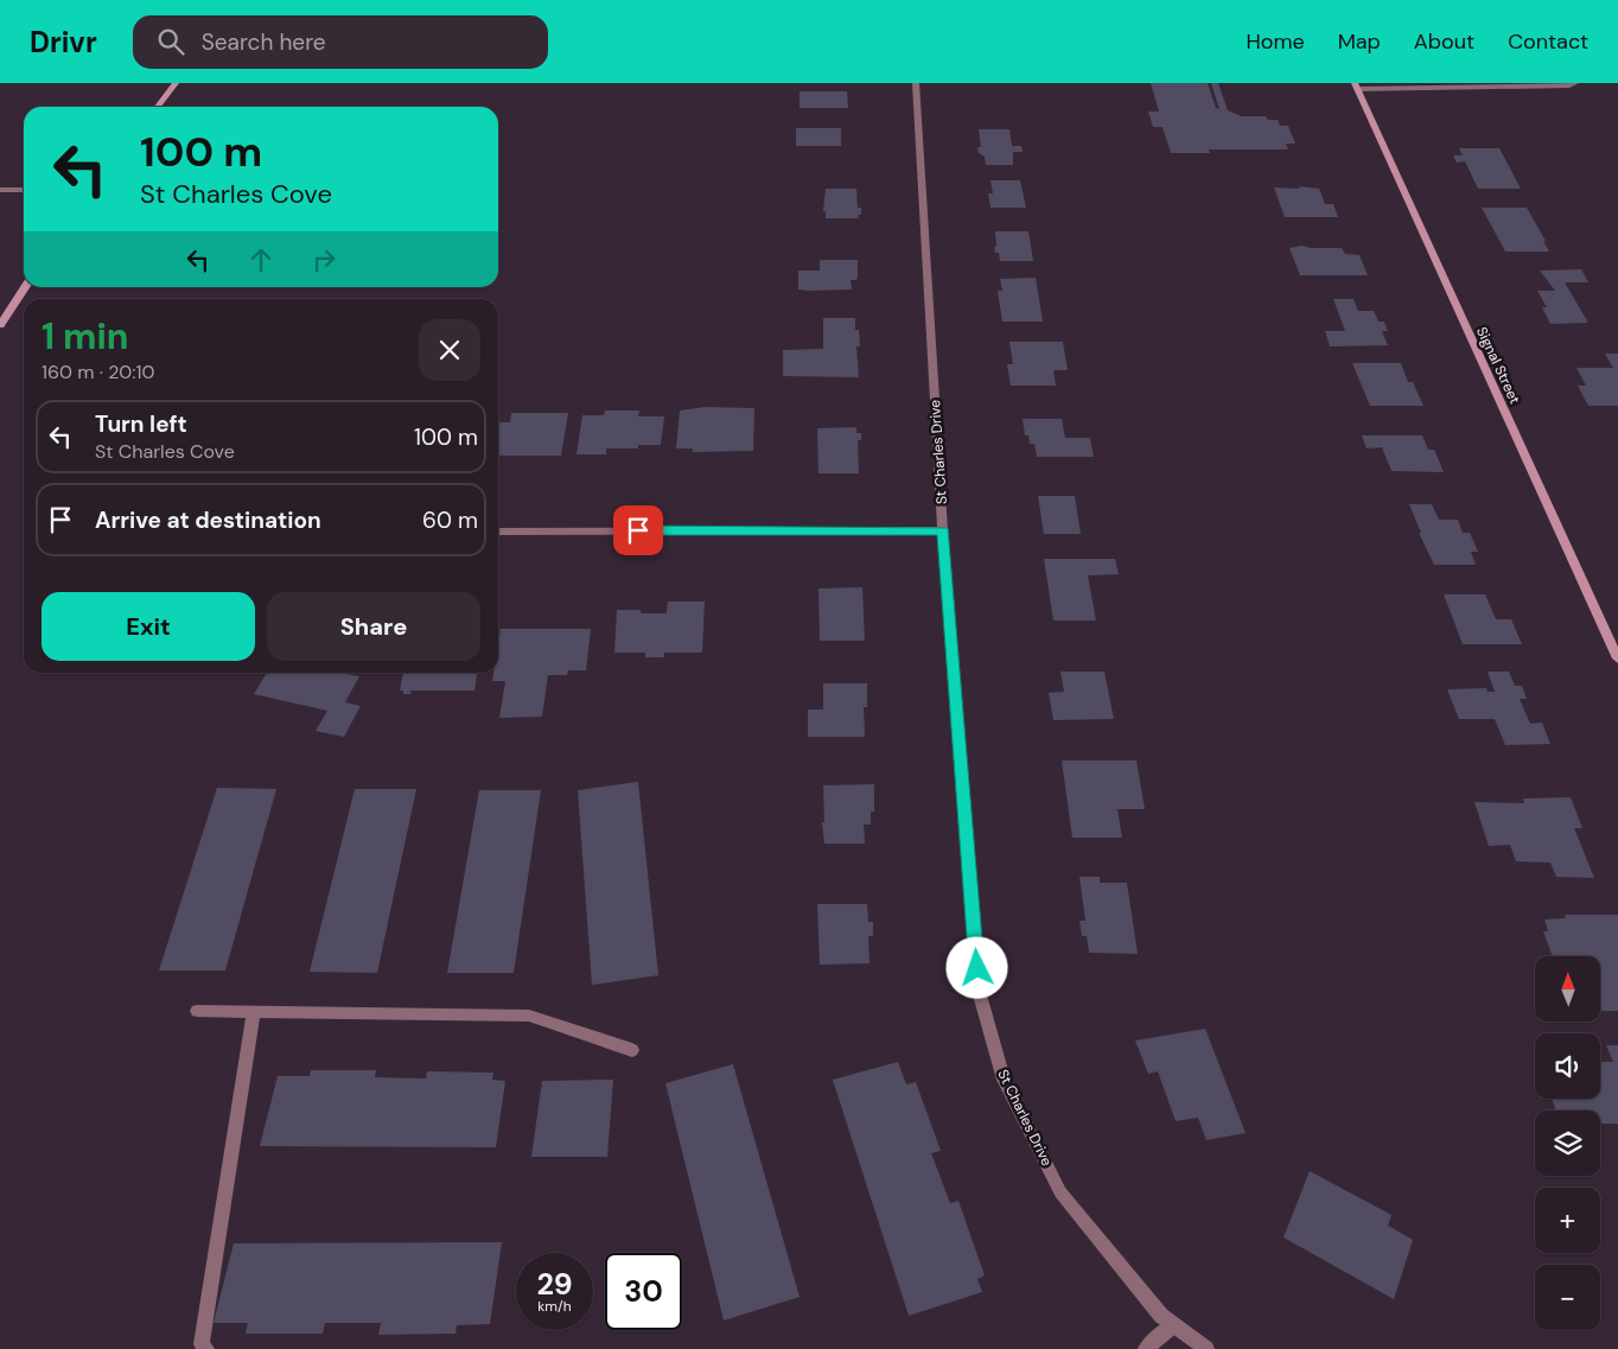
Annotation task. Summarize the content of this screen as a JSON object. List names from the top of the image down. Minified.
{"streets":{"street":["Signal Street","St Charles Drive"]},"north":"top","page":{"header":"Drivr","search":"Search here","nav":["Home","Map","About","Contact"],"turn":["100 m","St Charles Cove"],"heading":["1 min","160 m · 20:10"],"list":[{"name":"Turn left","note":"St Charles Cove","value":"100 m"},{"name":"Arrive at destination","value":"60 m"}],"buttons":["Exit","Share"],"map_buttons":["+","−"],"speed":"29 km/h","limit":"30"}}
